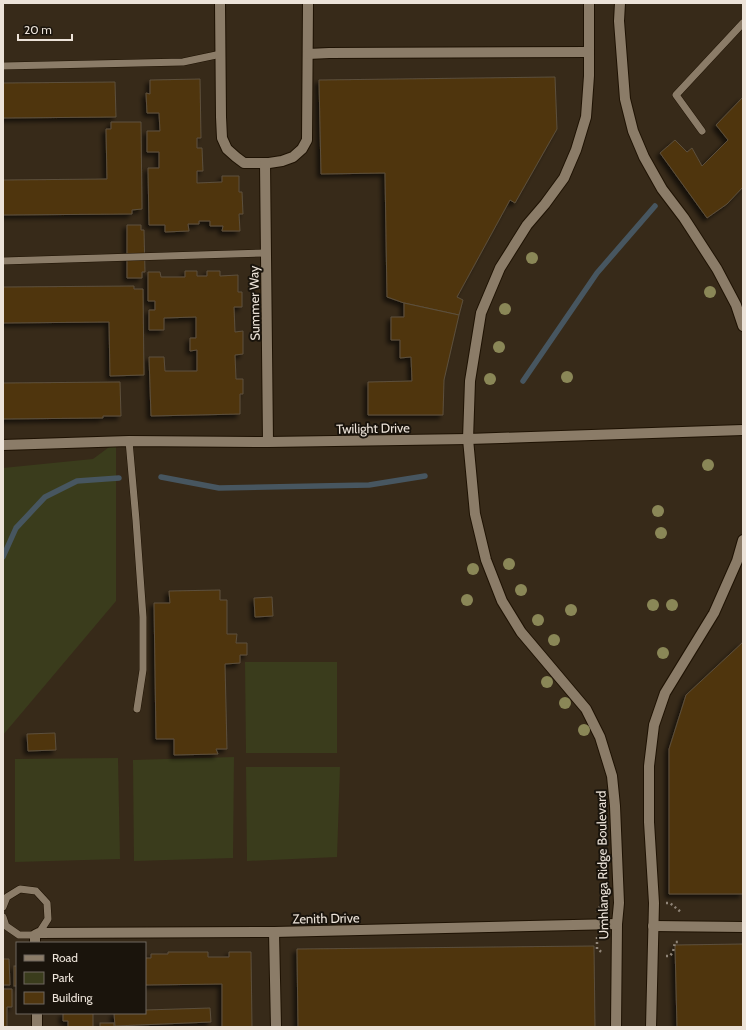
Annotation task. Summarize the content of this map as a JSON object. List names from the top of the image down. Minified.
{"streets":{"street":["Summer Way","Twilight Drive","Umhlanga Ridge Boulevard","Zenith Drive"]},"crossings":[["Summer Way","Twilight Drive"],["Twilight Drive","Umhlanga Ridge Boulevard"],["Umhlanga Ridge Boulevard","Zenith Drive"]],"legend":["Road","Park","Building"],"scale_bar":"20 m"}
